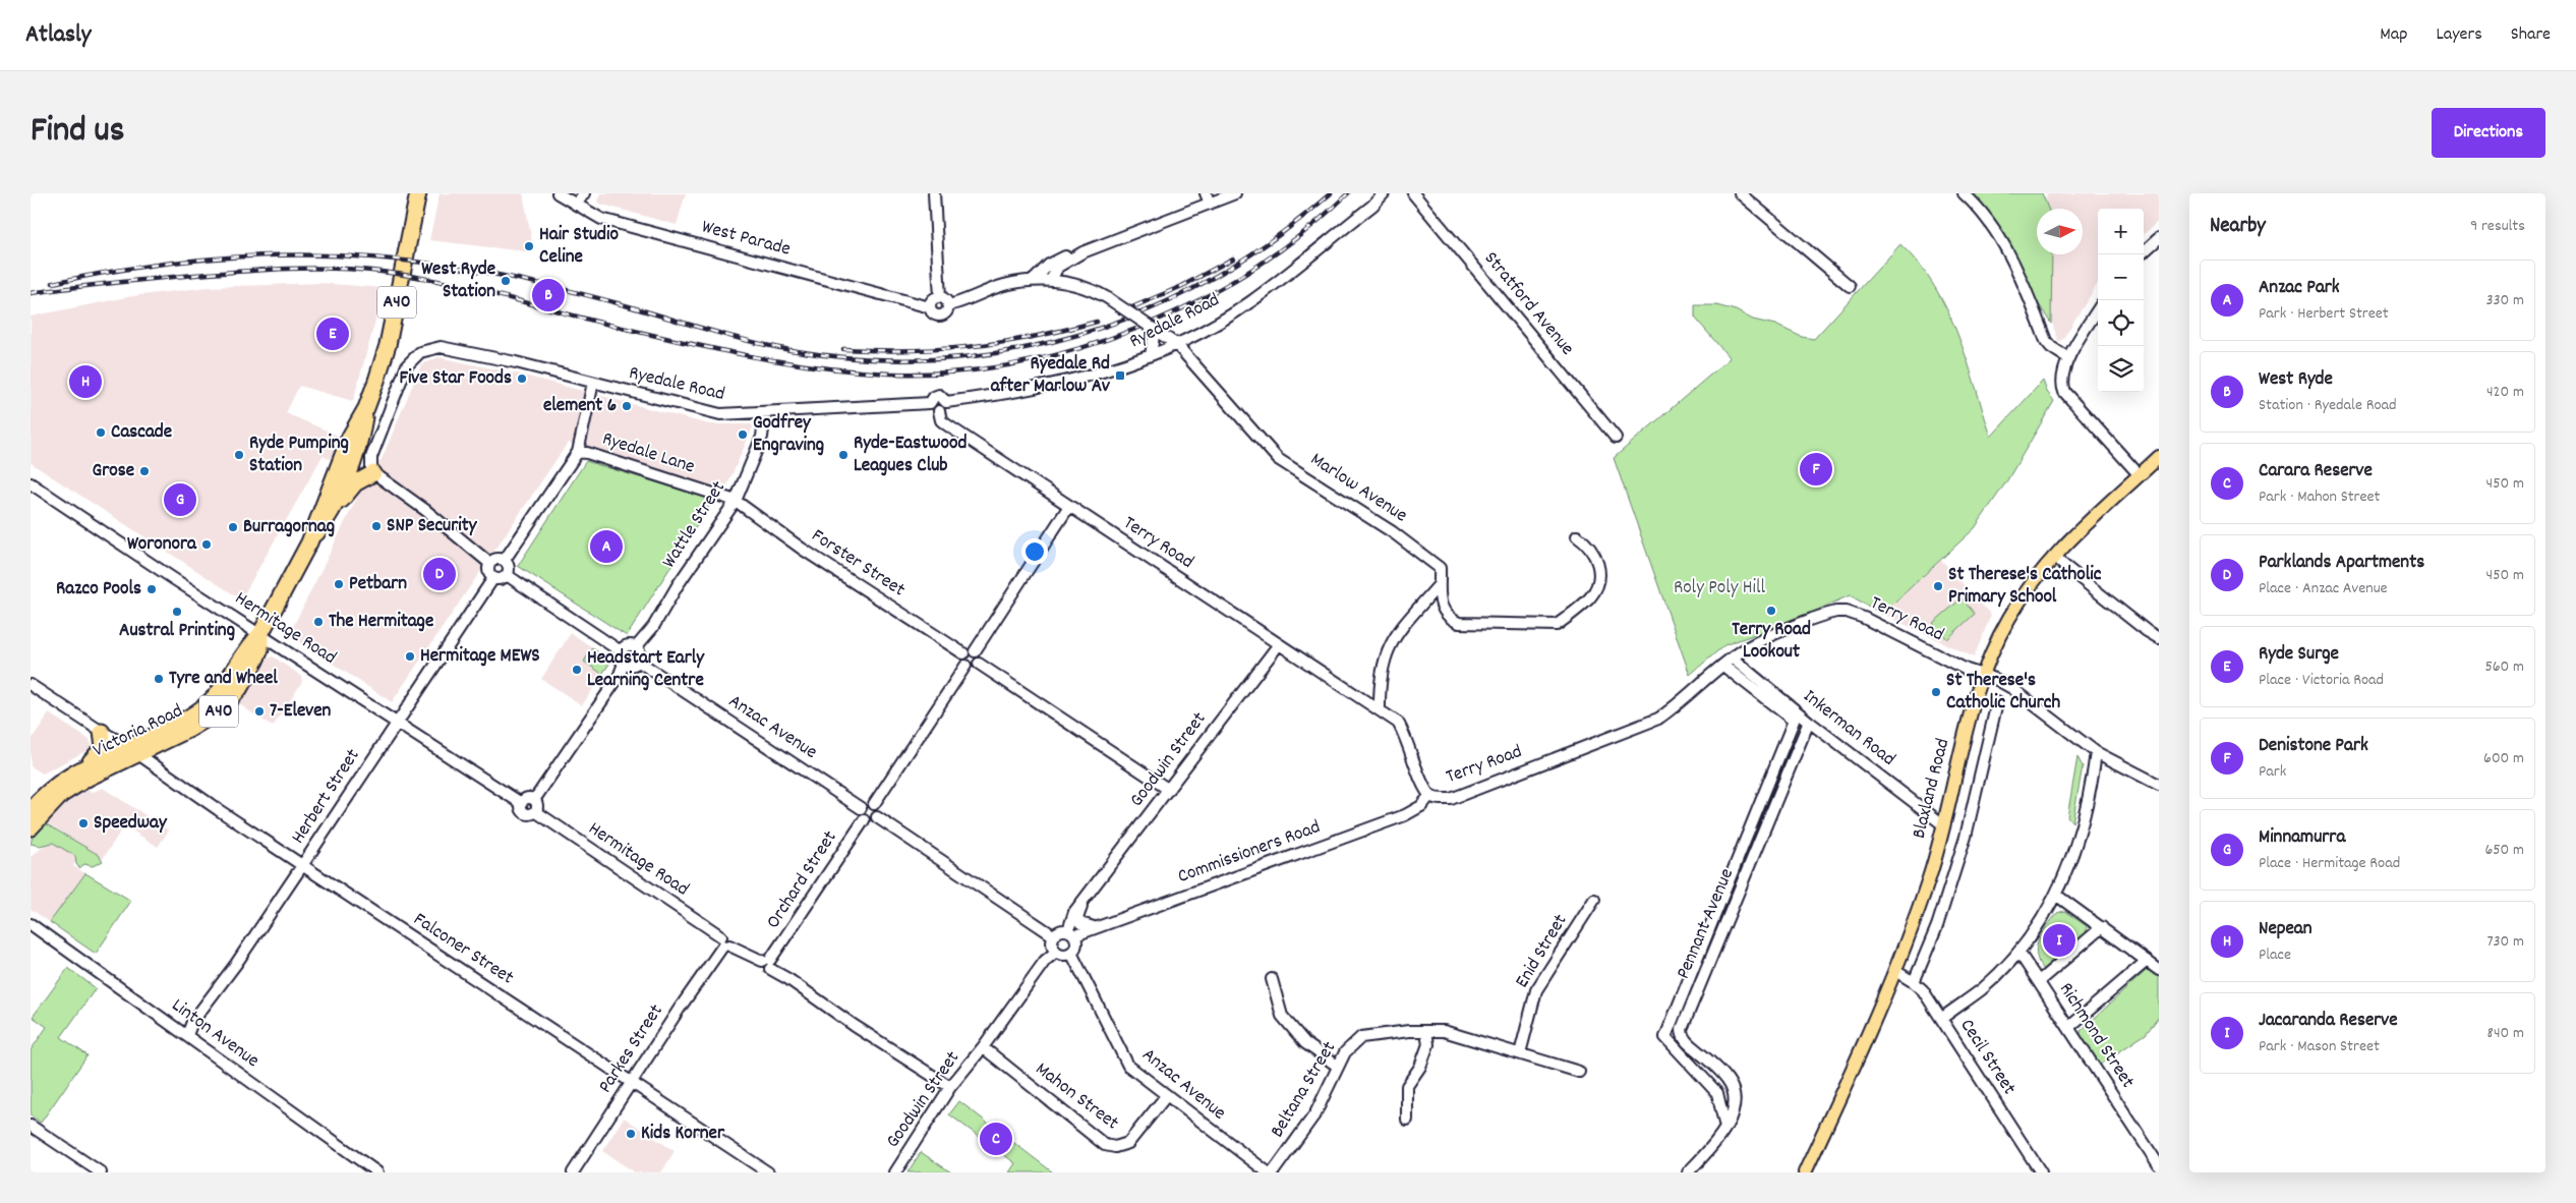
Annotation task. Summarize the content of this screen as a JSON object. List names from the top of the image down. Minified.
{"streets":{"highway":["A40","Victoria Road"],"main road":["Blaxland Road"],"street":["West Parade","Stratford Avenue","Ryedale Road","Ryedale Lane","Marlow Avenue","Wattle Street","Terry Road","Forster Street","Hermitage Road","Anzac Avenue","Inkerman Road","Goodwin Street","Herbert Street","Commissioners Road","Orchard Street","Pennant Avenue","Falconer Street","Enid Street","Linton Avenue","Richmond Street","Parkes Street","Cecil Street","Beltana Street","Mahon Street"]},"crossings":[["Ryedale Road","Marlow Avenue"],["Ryedale Road","Wattle Street"],["Ryedale Road","Terry Road"],["Ryedale Lane","Wattle Street"],["Ryedale Lane","Forster Street"],["Wattle Street","Forster Street"],["Wattle Street","Anzac Avenue"],["Terry Road","Inkerman Road"],["Terry Road","Goodwin Street"],["Terry Road","Blaxland Road"],["Terry Road","Commissioners Road"],["Hermitage Road","Victoria Road"],["Hermitage Road","Goodwin Street"],["Hermitage Road","Herbert Street"],["Hermitage Road","Orchard Street"],["Hermitage Road","Parkes Street"],["Anzac Avenue","Goodwin Street"],["Anzac Avenue","Commissioners Road"],["Anzac Avenue","Orchard Street"],["Anzac Avenue","Mahon Street"],["Inkerman Road","Blaxland Road"],["Inkerman Road","Pennant Avenue"],["Victoria Road","Falconer Street"],["Goodwin Street","Commissioners Road"],["Goodwin Street","Mahon Street"],["Blaxland Road","Cecil Street"],["Herbert Street","Falconer Street"],["Herbert Street","Linton Avenue"],["Falconer Street","Parkes Street"],["Enid Street","Beltana Street"]],"parks":["Roly Poly Hill"],"places":{"other":["Hair Studio Celine","West Ryde Station","Five Star Foods","element 6","Cascade","Godfrey Engraving","Ryde Pumping Station","Ryde-Eastwood Leagues Club","Grose","SNP Security","Burragornag","Woronora","Petbarn","St Therese's Catholic Primary School","Razco Pools","Terry Road Lookout","Austral Printing","The Hermitage","Hermitage MEWS","Headstart Early Learning Centre","Tyre and Wheel","St Therese's Catholic Church","7-Eleven","Speedway","Kids Korner"],"transit":["Ryedale Rd after Marlow Av"]},"north":"right","page":{"header":"Atlasly","nav":["Map","Layers","Share"],"title":"Find us","buttons":"Directions","heading":["Nearby","9 results"],"map_buttons":["+","−"],"list":[{"mark":"A","name":"Anzac Park","note":"Park · Herbert Street","value":"330 m"},{"mark":"B","name":"West Ryde","note":"Station · Ryedale Road","value":"420 m"},{"mark":"C","name":"Carara Reserve","note":"Park · Mahon Street","value":"450 m"},{"mark":"D","name":"Parklands Apartments","note":"Place · Anzac Avenue","value":"450 m"},{"mark":"E","name":"Ryde Surge","note":"Place · Victoria Road","value":"560 m"},{"mark":"F","name":"Denistone Park","note":"Park","value":"600 m"},{"mark":"G","name":"Minnamurra","note":"Place · Hermitage Road","value":"650 m"},{"mark":"H","name":"Nepean","note":"Place","value":"730 m"},{"mark":"I","name":"Jacaranda Reserve","note":"Park · Mason Street","value":"840 m"}],"pins":["B","E","H","F","G","A","D","I","C"]}}
